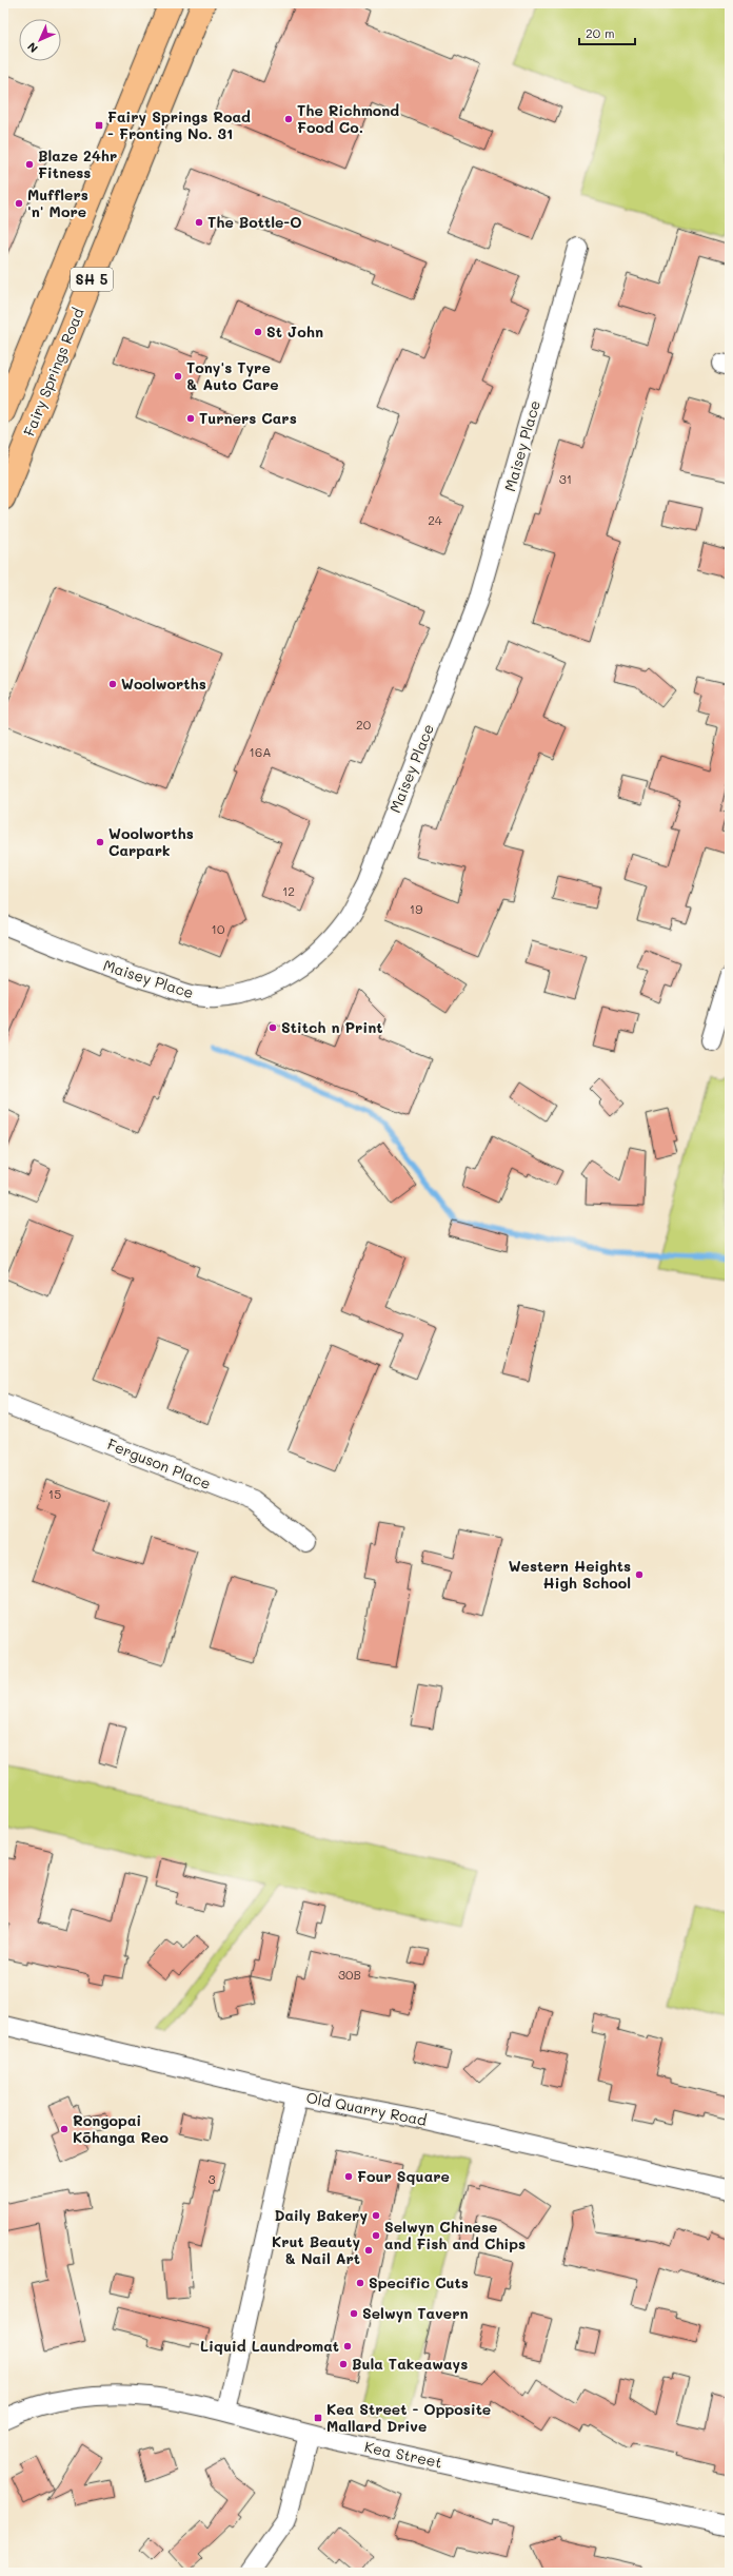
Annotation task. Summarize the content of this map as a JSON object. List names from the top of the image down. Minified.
{"streets":{"highway":["SH 5","Fairy Springs Road"],"street":["Maisey Place","Ferguson Place","Old Quarry Road","Kea Street"]},"places":{"other":["The Richmond Food Co.","Blaze 24hr Fitness","Mufflers 'n' More","The Bottle-O","St John","Tony's Tyre & Auto Care","Turners Cars","Woolworths","Woolworths Carpark","Stitch n Print","Western Heights High School","Rongopai Kōhanga Reo","Four Square","Daily Bakery","Selwyn Chinese and Fish and Chips","Krut Beauty & Nail Art","Specific Cuts","Selwyn Tavern","Liquid Laundromat","Bula Takeaways"],"transit":["Fairy Springs Road - Fronting No. 31","Kea Street - Opposite Mallard Drive"]},"house_numbers":["31","24","20","16A","12","19","10","15","30B","3"],"scale_bar":"20 m","north":"bottom left"}
